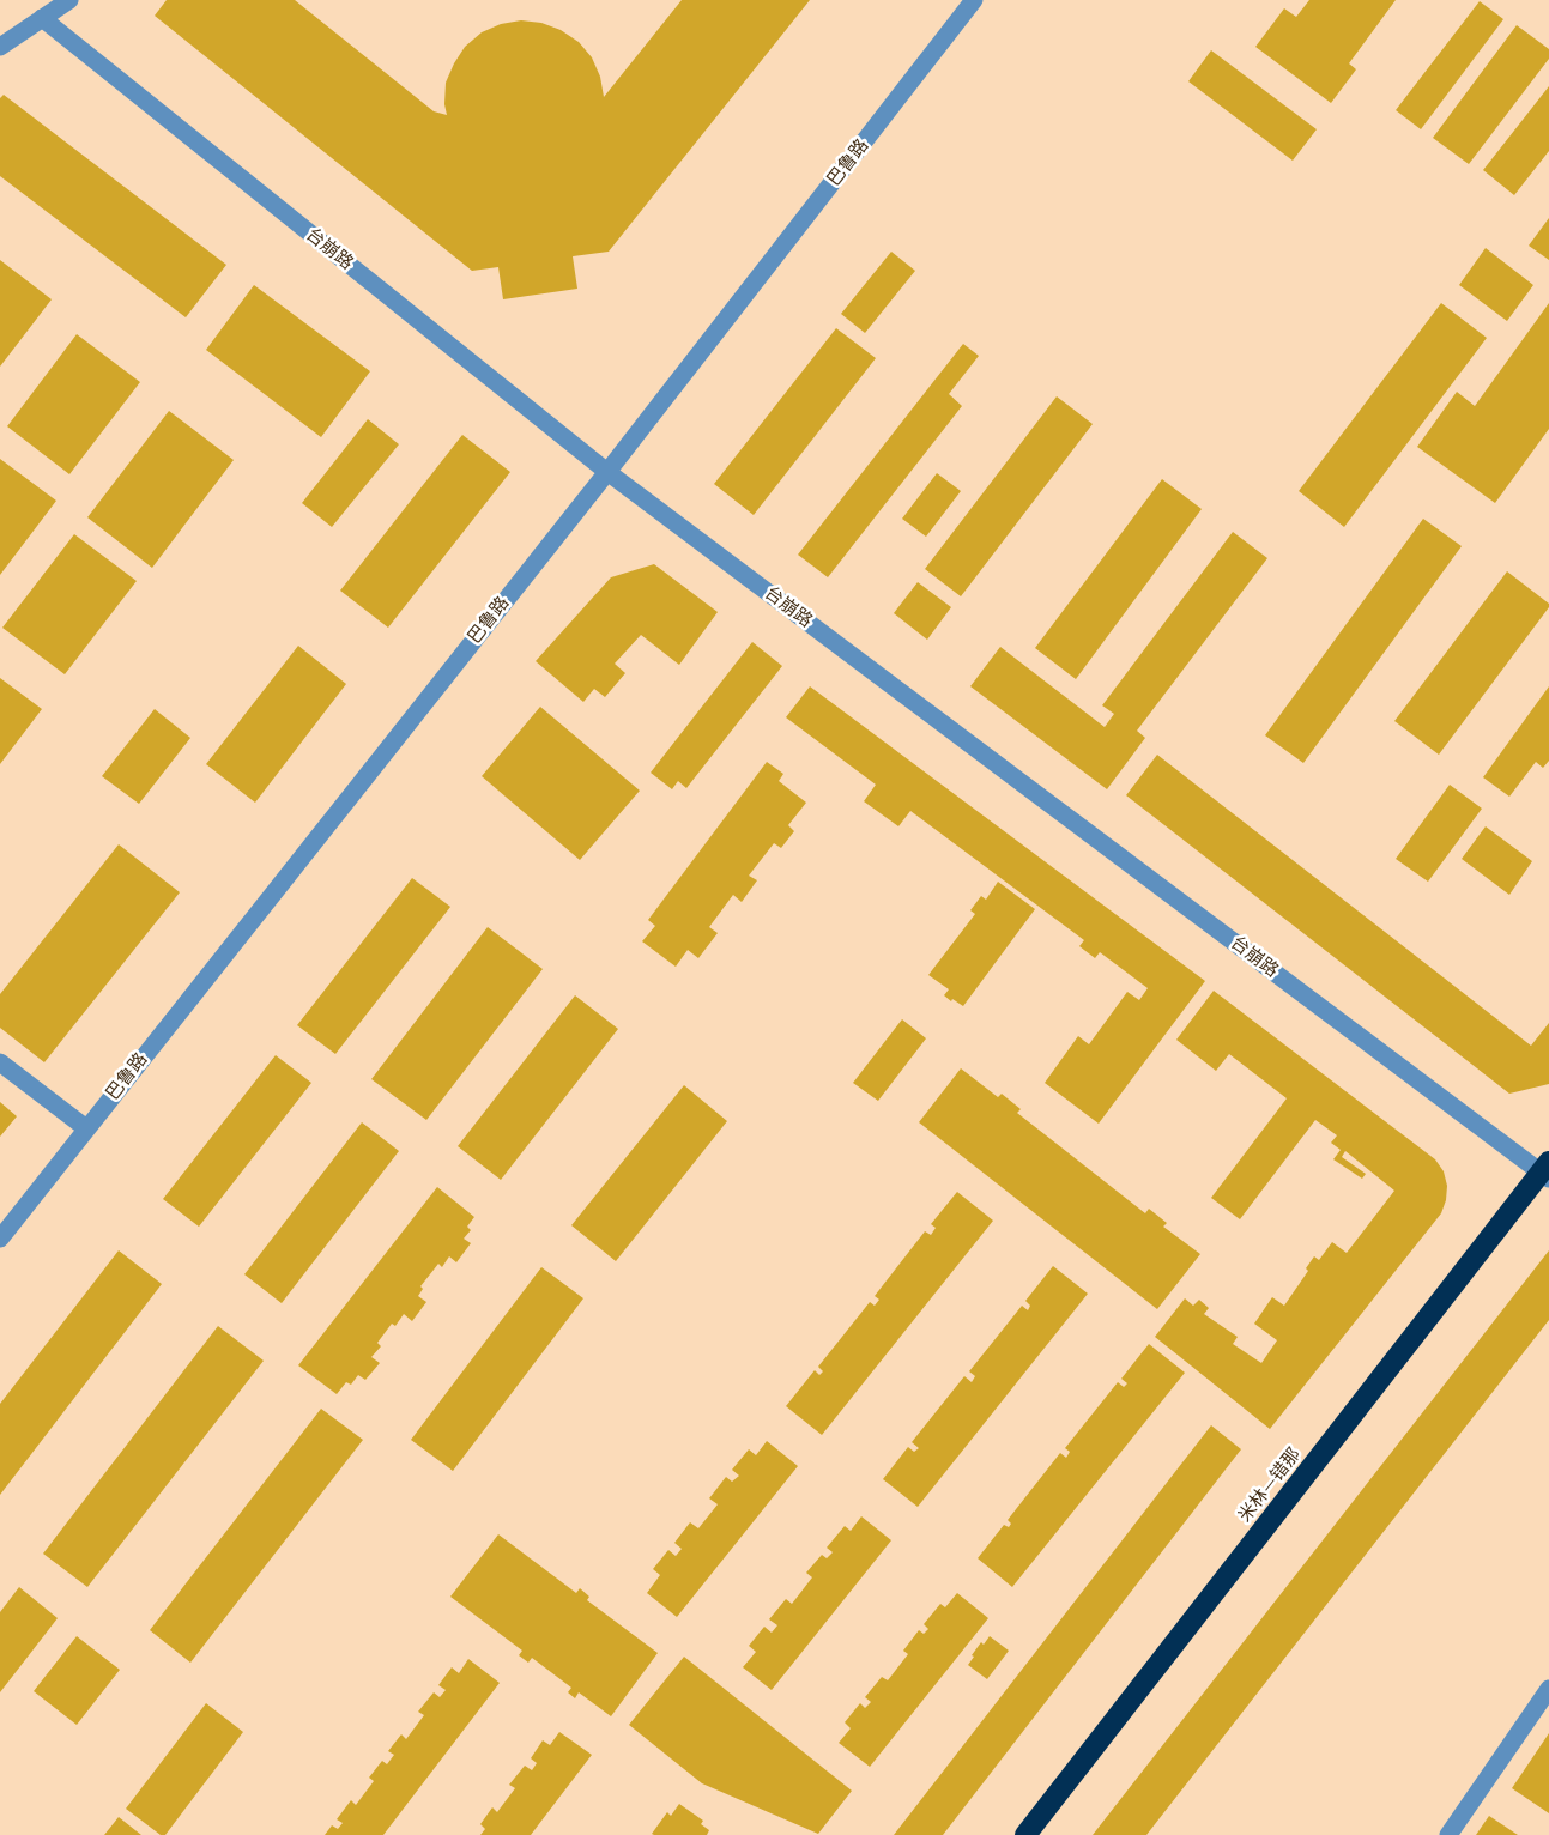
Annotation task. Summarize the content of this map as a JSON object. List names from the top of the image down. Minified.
{"streets":{"highway":["米林—错那"],"street":["巴鲁路","台崩路"]},"crossings":[["巴鲁路","台崩路"],["台崩路","米林—错那"]]}
